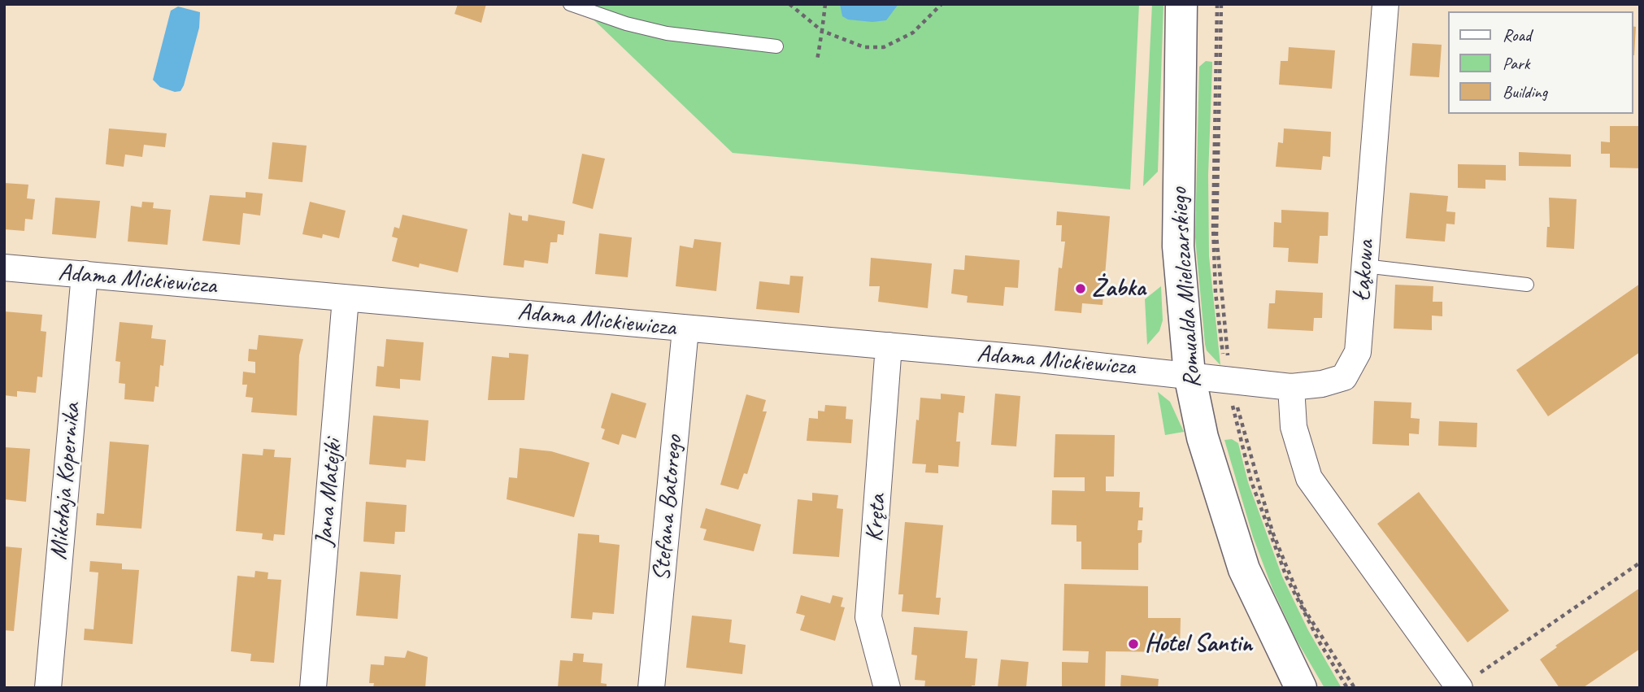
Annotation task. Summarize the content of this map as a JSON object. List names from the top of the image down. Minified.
{"streets":{"street":["Łąkowa","Adama Mickiewicza","Romualda Mielczarskiego","Mikołaja Kopernika","Jana Matejki","Stefana Batorego","Kręta"]},"crossings":[["Łąkowa","Adama Mickiewicza"],["Łąkowa","Romualda Mielczarskiego"],["Adama Mickiewicza","Romualda Mielczarskiego"],["Adama Mickiewicza","Mikołaja Kopernika"],["Adama Mickiewicza","Jana Matejki"],["Adama Mickiewicza","Stefana Batorego"],["Adama Mickiewicza","Kręta"]],"places":["Żabka","Hotel Santin"],"legend":["Road","Park","Building"]}
